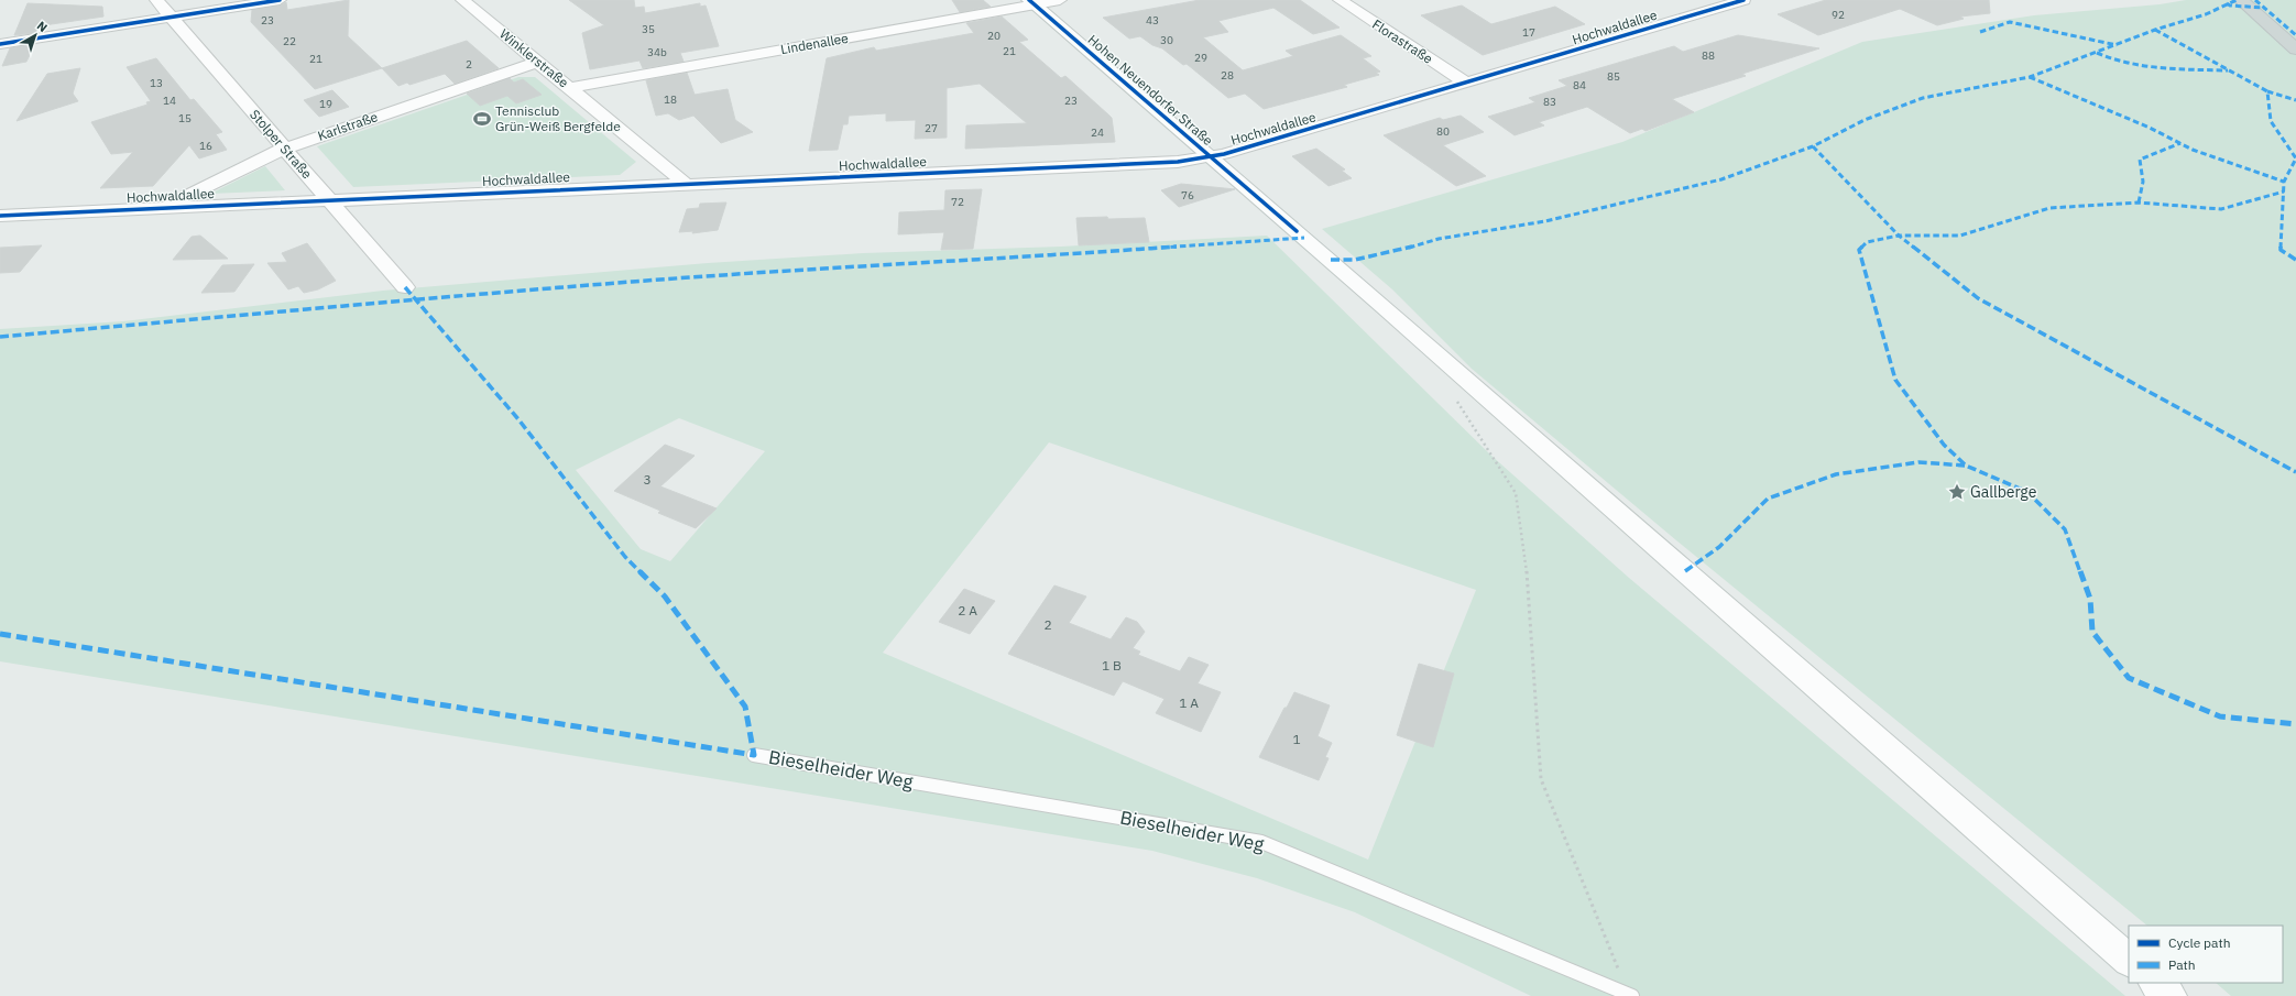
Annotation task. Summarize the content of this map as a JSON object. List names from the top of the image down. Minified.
{"streets":{"main road":["Hohen Neuendorfer Straße"],"street":["Hochwaldallee","Florastraße","Lindenallee","Winklerstraße","Karlstraße","Stolper Straße"],"lane":["Bieselheider Weg"]},"crossings":[["Hochwaldallee","Florastraße"],["Hochwaldallee","Winklerstraße"],["Hochwaldallee","Hohen Neuendorfer Straße"],["Hochwaldallee","Karlstraße"],["Hochwaldallee","Stolper Straße"],["Lindenallee","Winklerstraße"],["Lindenallee","Hohen Neuendorfer Straße"],["Winklerstraße","Karlstraße"],["Karlstraße","Stolper Straße"]],"places":{"sports":["Tennisclub Grün-Weiß Bergfelde"],"place":["Gallberge"]},"house_numbers":["92","23","43","35","17","20","30","22","21","34b","88","29","21","2","28","85","13","84","18","14","23","83","19","15","27","80","24","16","76","72","3","2 A","2","1 B","1 A","1"],"legend":["Cycle path","Path"],"north":"top right"}
